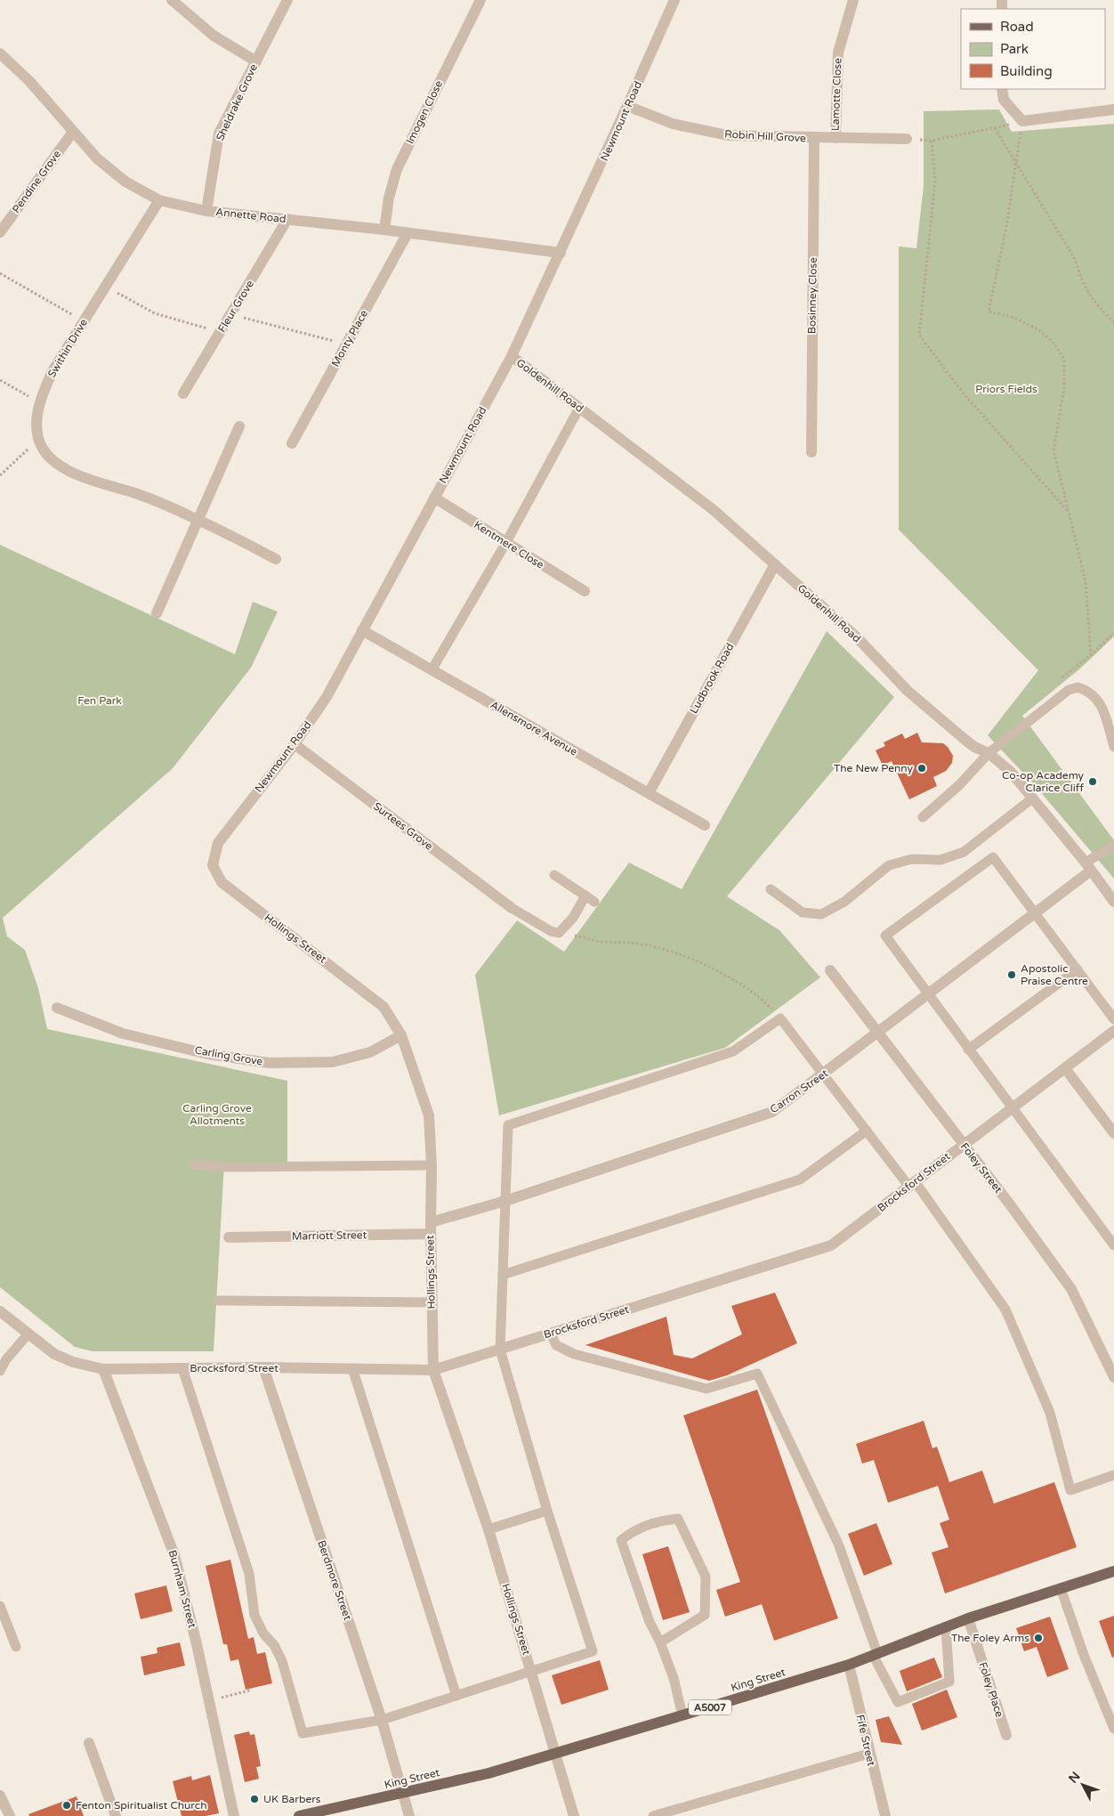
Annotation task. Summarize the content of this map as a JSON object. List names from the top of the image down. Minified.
{"streets":{"main road":["King Street","A5007"],"street":["Lamotte Close","Sheldrake Grove","Imogen Close","Newmount Road","Robin Hill Grove","Pendine Grove","Annette Road","Bosinney Close","Fleur Grove","Monty Place","Swithin Drive","Goldenhill Road","Kentmere Close","Ludbrook Road","Allensmore Avenue","Surtees Grove","Hollings Street","Carling Grove","Carron Street","Foley Street","Brocksford Street","Marriott Street","Berdmore Street","Burnham Street","Foley Place","Fife Street"]},"crossings":[["Lamotte Close","Robin Hill Grove"],["Sheldrake Grove","Annette Road"],["Imogen Close","Annette Road"],["Newmount Road","Robin Hill Grove"],["Newmount Road","Annette Road"],["Newmount Road","Goldenhill Road"],["Newmount Road","Kentmere Close"],["Newmount Road","Allensmore Avenue"],["Newmount Road","Surtees Grove"],["Newmount Road","Hollings Street"],["Robin Hill Grove","Bosinney Close"],["Pendine Grove","Annette Road"],["Annette Road","Fleur Grove"],["Annette Road","Monty Place"],["Annette Road","Swithin Drive"],["Goldenhill Road","Ludbrook Road"],["Goldenhill Road","Carron Street"],["Ludbrook Road","Allensmore Avenue"],["Hollings Street","Carling Grove"],["Hollings Street","Carron Street"],["Hollings Street","Brocksford Street"],["Hollings Street","Marriott Street"],["Hollings Street","King Street"],["Carron Street","Foley Street"],["Carron Street","Marriott Street"],["Foley Street","Brocksford Street"],["Brocksford Street","Berdmore Street"],["Brocksford Street","Burnham Street"],["Berdmore Street","King Street"],["King Street","Foley Place"],["King Street","Fife Street"]],"parks":["Priors Fields","Fen Park","Carling Grove Allotments"],"places":["The New Penny","Co-op Academy Clarice Cliff","Apostolic Praise Centre","The Foley Arms","UK Barbers","Fenton Spiritualist Church"],"legend":["Road","Park","Building"],"north":"top left"}
